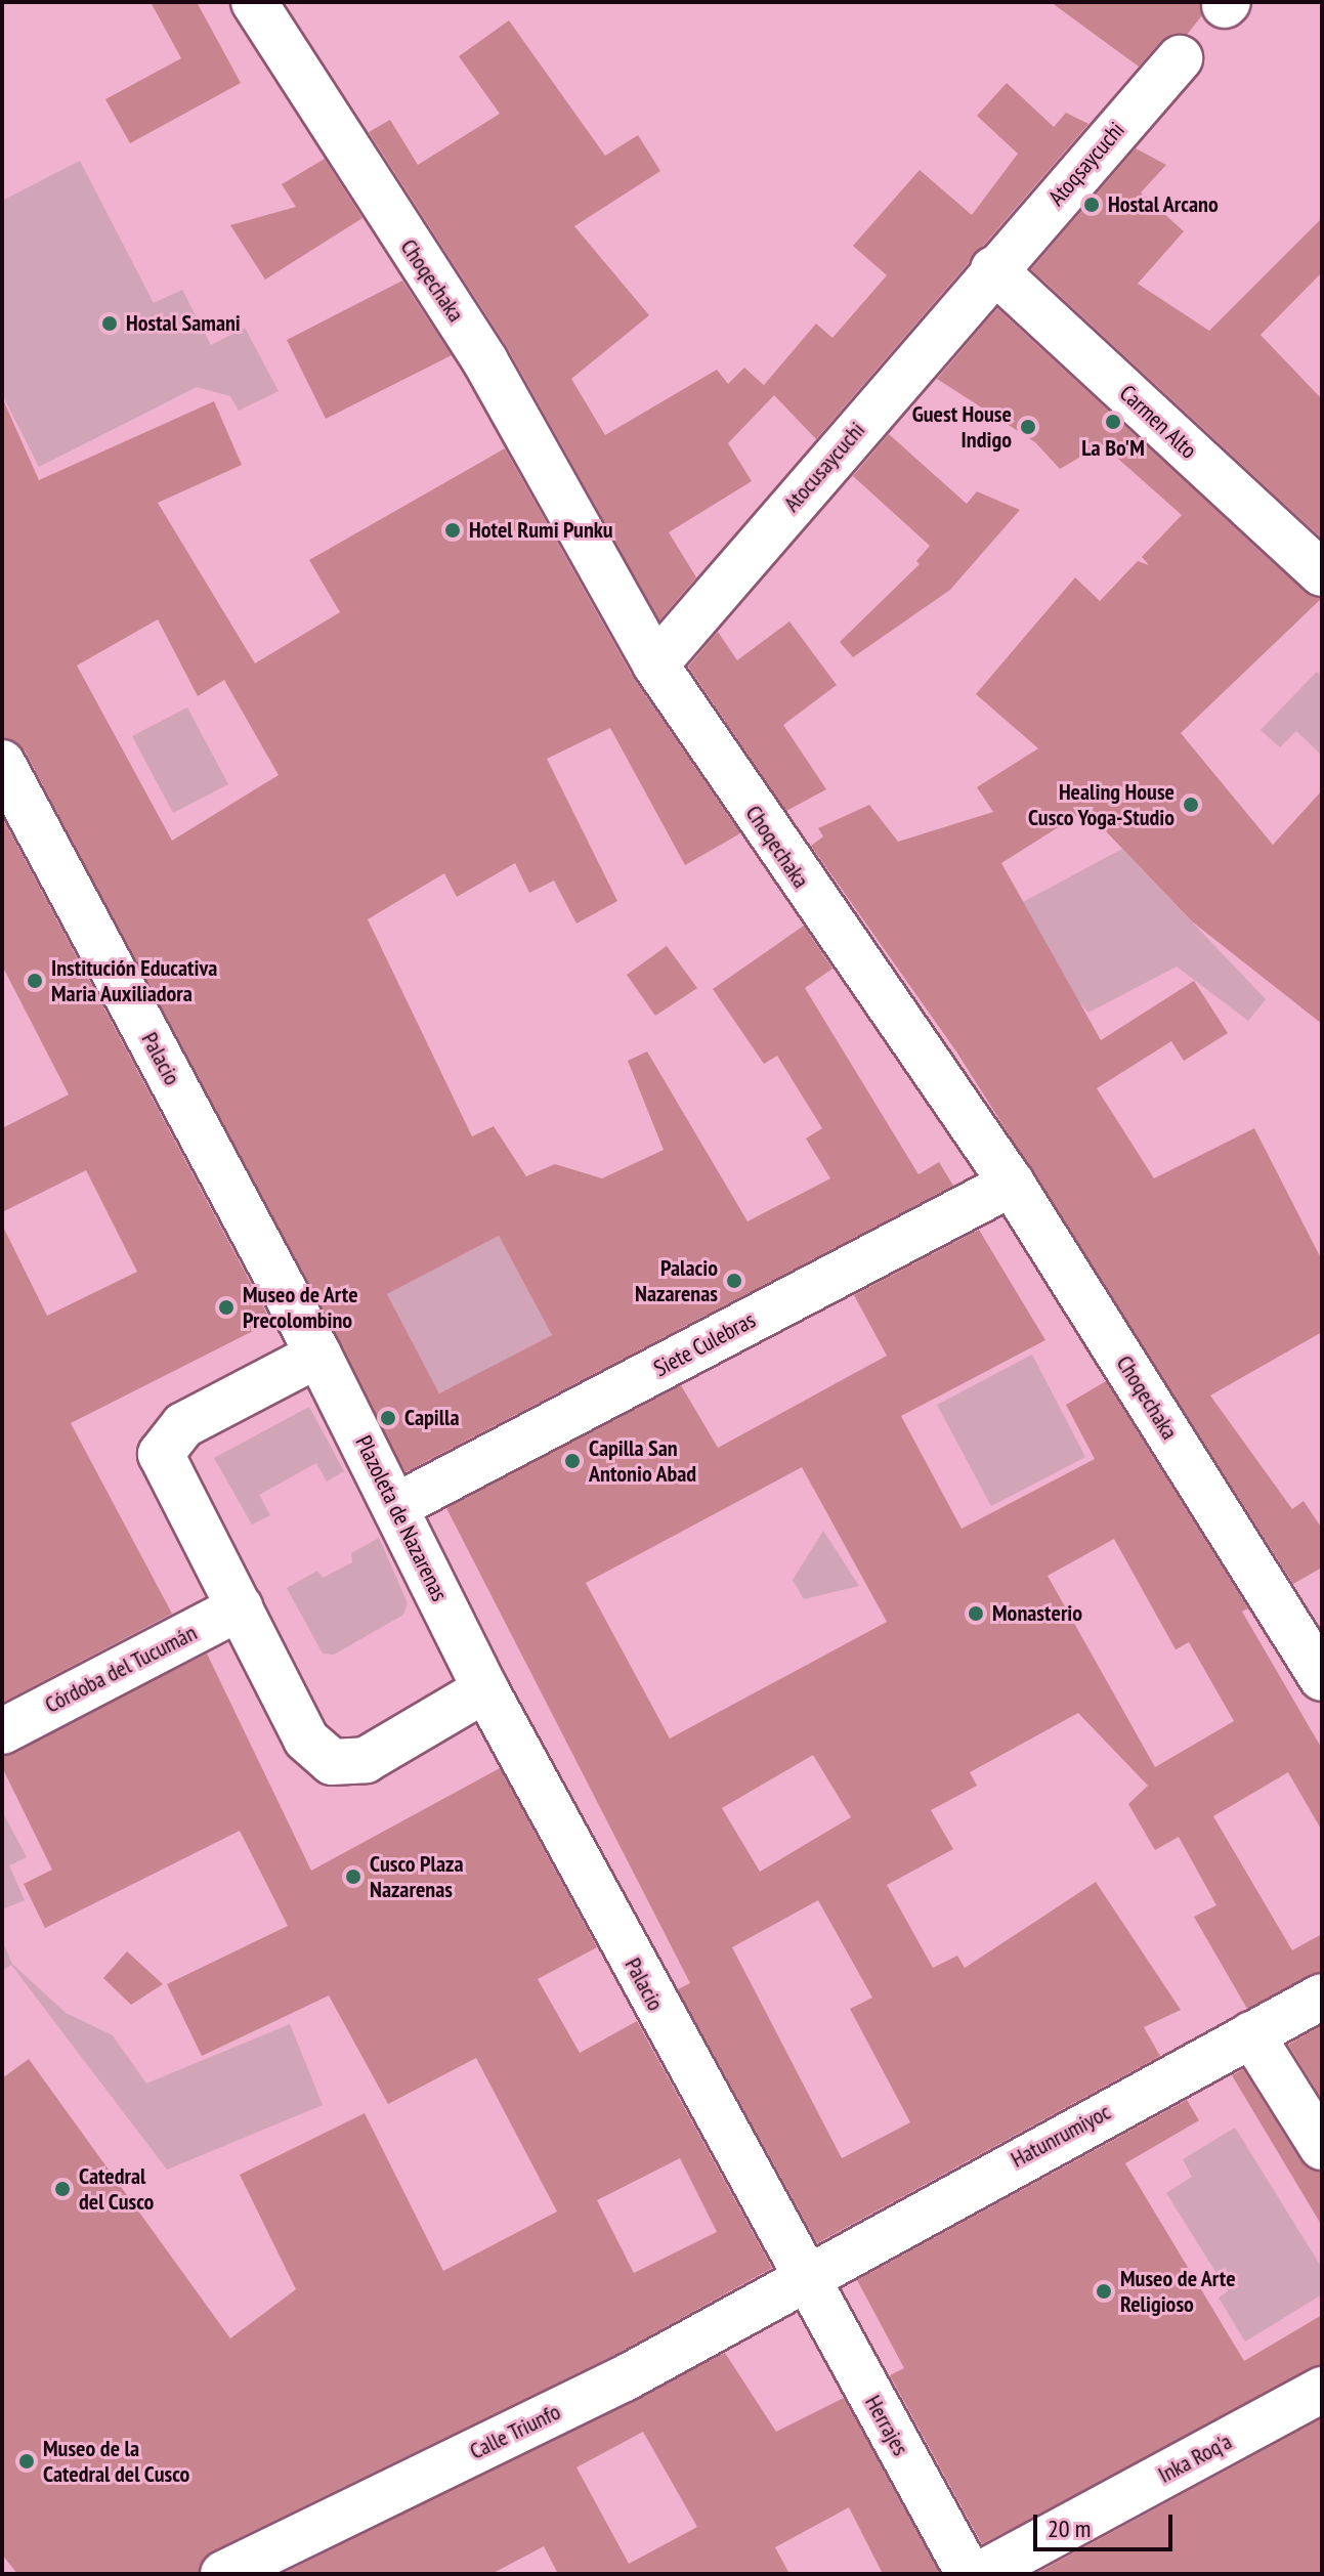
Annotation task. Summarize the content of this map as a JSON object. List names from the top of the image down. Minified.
{"streets":{"street":["Atoqsaycuchi","Choqechaka","Carmen Alto","Atocusaycuchi","Palacio","Siete Culebras","Plazoleta de Nazarenas","Córdoba del Tucumán","Hatunrumiyoc","Herrajes","Calle Triunfo","Inka Roq'a"]},"crossings":[["Atoqsaycuchi","Carmen Alto"],["Atoqsaycuchi","Atocusaycuchi"],["Choqechaka","Atocusaycuchi"],["Choqechaka","Siete Culebras"],["Carmen Alto","Atocusaycuchi"],["Palacio","Plazoleta de Nazarenas"],["Palacio","Hatunrumiyoc"],["Palacio","Herrajes"],["Palacio","Calle Triunfo"],["Siete Culebras","Plazoleta de Nazarenas"],["Hatunrumiyoc","Herrajes"],["Hatunrumiyoc","Calle Triunfo"],["Herrajes","Calle Triunfo"]],"places":["Hostal Arcano","Hostal Samani","La Bo'M","Guest House Indigo","Hotel Rumi Punku","Healing House Cusco Yoga-Studio","Institución Educativa Maria Auxiliadora","Palacio Nazarenas","Museo de Arte Precolombino","Capilla","Capilla San Antonio Abad","Monasterio","Cusco Plaza Nazarenas","Catedral del Cusco","Museo de Arte Religioso","Museo de la Catedral del Cusco"],"scale_bar":"20 m"}
